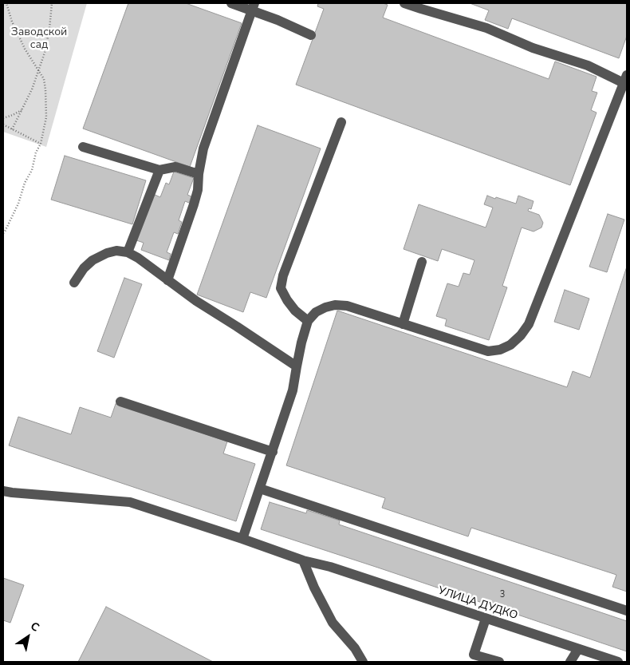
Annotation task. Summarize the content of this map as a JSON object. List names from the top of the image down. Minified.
{"streets":{"street":["УЛИЦА ДУДКО"]},"parks":["Заводской сад"],"house_numbers":["3"],"north":"top right"}
